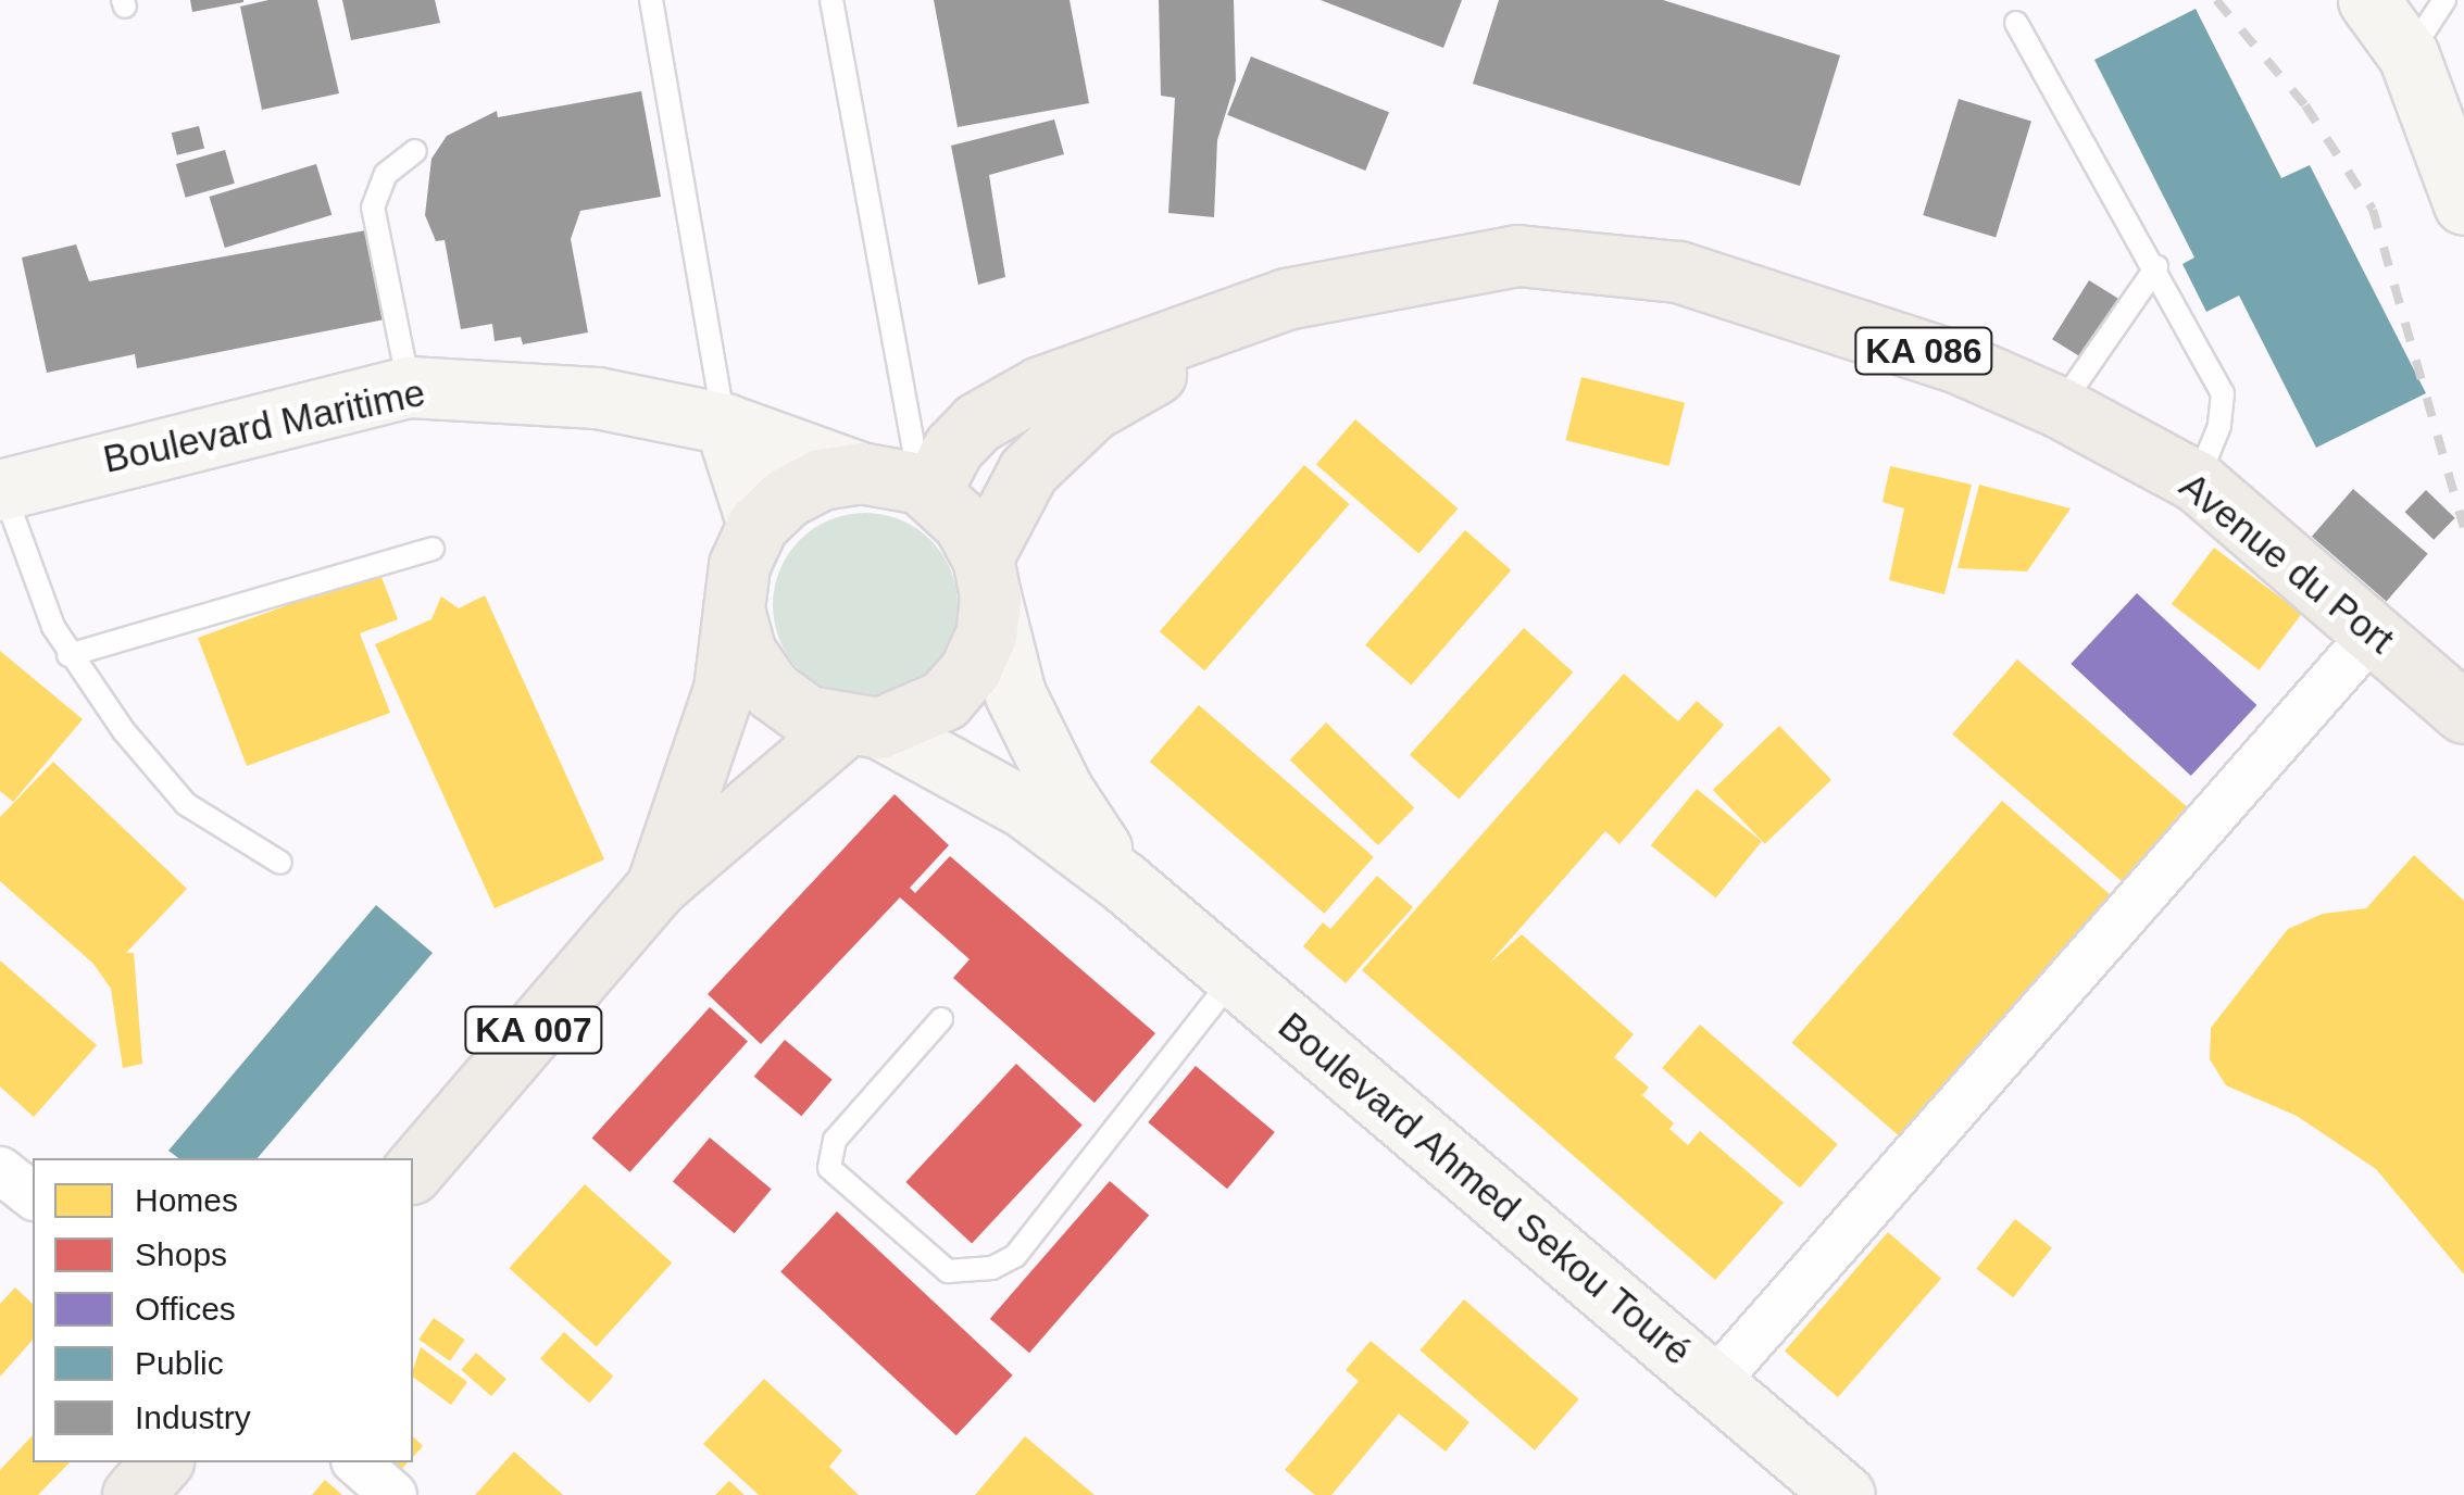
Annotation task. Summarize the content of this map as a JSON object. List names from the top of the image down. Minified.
{"streets":{"main road":["KA 086","Avenue du Port","KA 007"],"street":["Boulevard Maritime","Boulevard Ahmed Sekou Touré"]},"crossings":[["Boulevard Maritime","Avenue du Port"],["Boulevard Maritime","KA 007"],["Boulevard Maritime","Boulevard Ahmed Sekou Touré"],["Avenue du Port","KA 007"],["Avenue du Port","Boulevard Ahmed Sekou Touré"],["KA 007","Boulevard Ahmed Sekou Touré"]],"legend":["Homes","Shops","Offices","Public","Industry"]}
